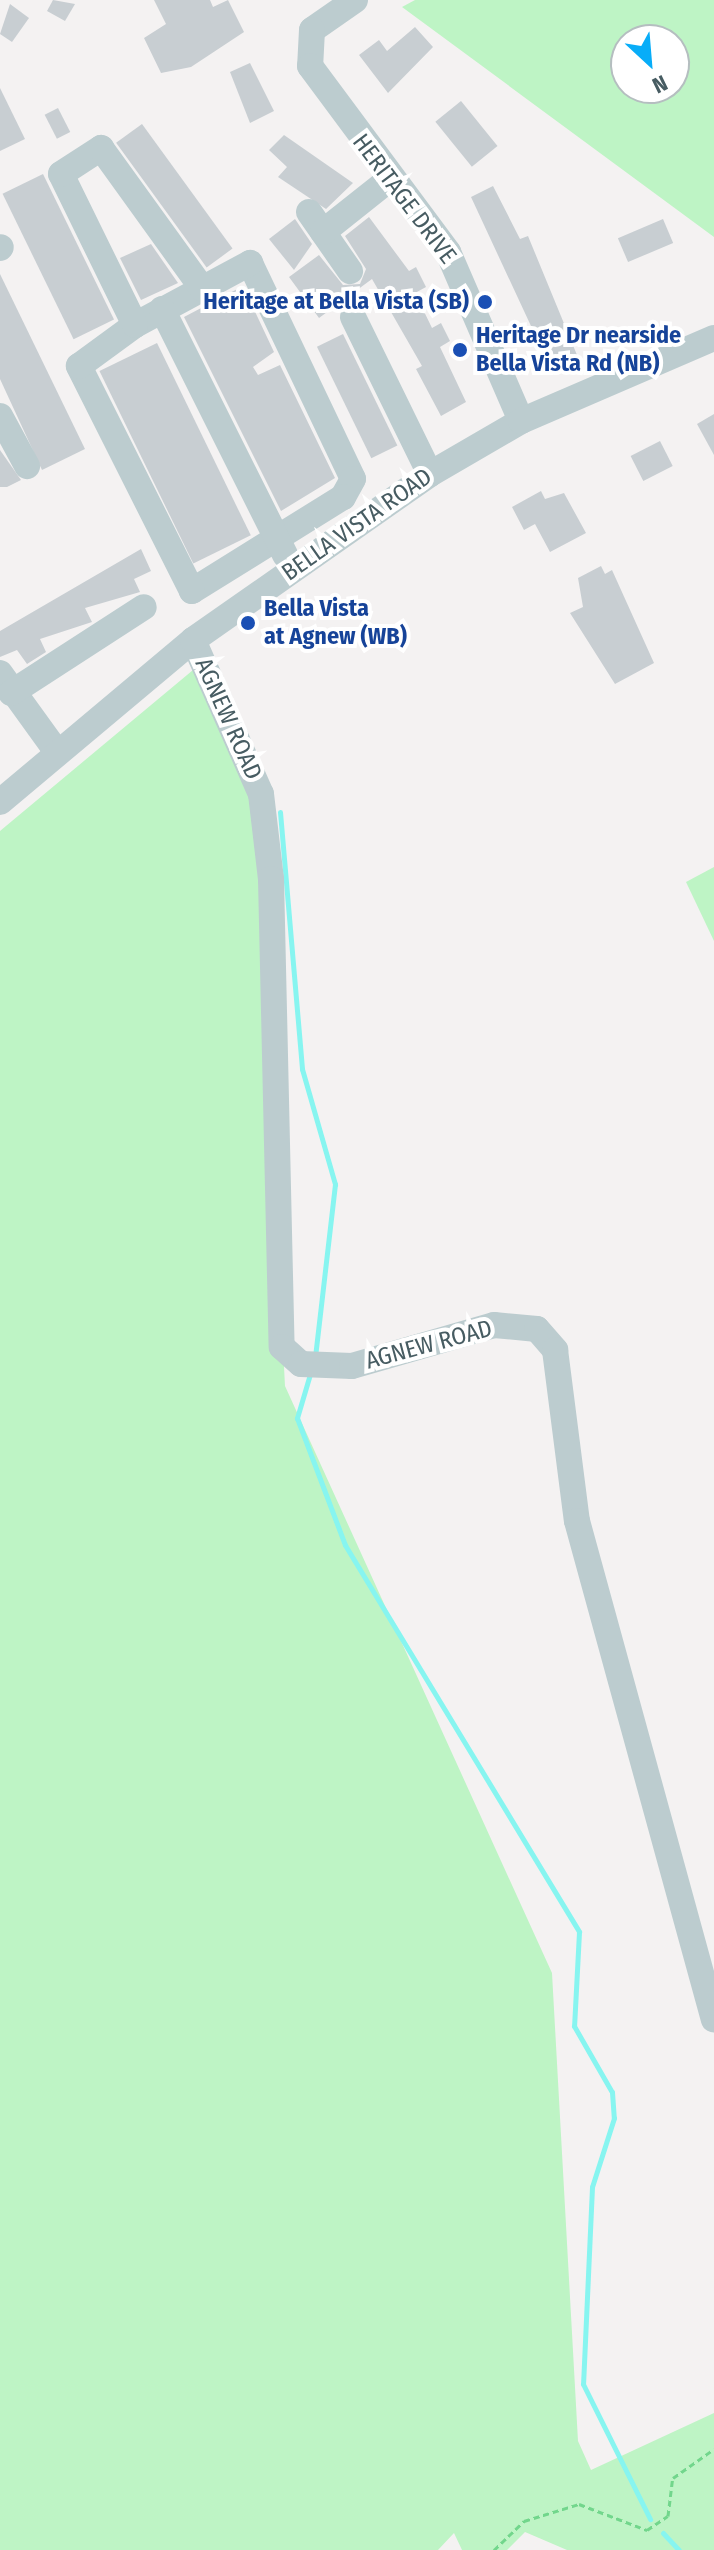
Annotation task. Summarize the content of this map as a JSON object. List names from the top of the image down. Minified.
{"streets":{"street":["HERITAGE DRIVE","BELLA VISTA ROAD","AGNEW ROAD"]},"crossings":[["HERITAGE DRIVE","BELLA VISTA ROAD"],["BELLA VISTA ROAD","AGNEW ROAD"]],"places":["Heritage at Bella Vista (SB)","Heritage Dr nearside Bella Vista Rd (NB)","Bella Vista at Agnew (WB)"],"north":"bottom right"}
